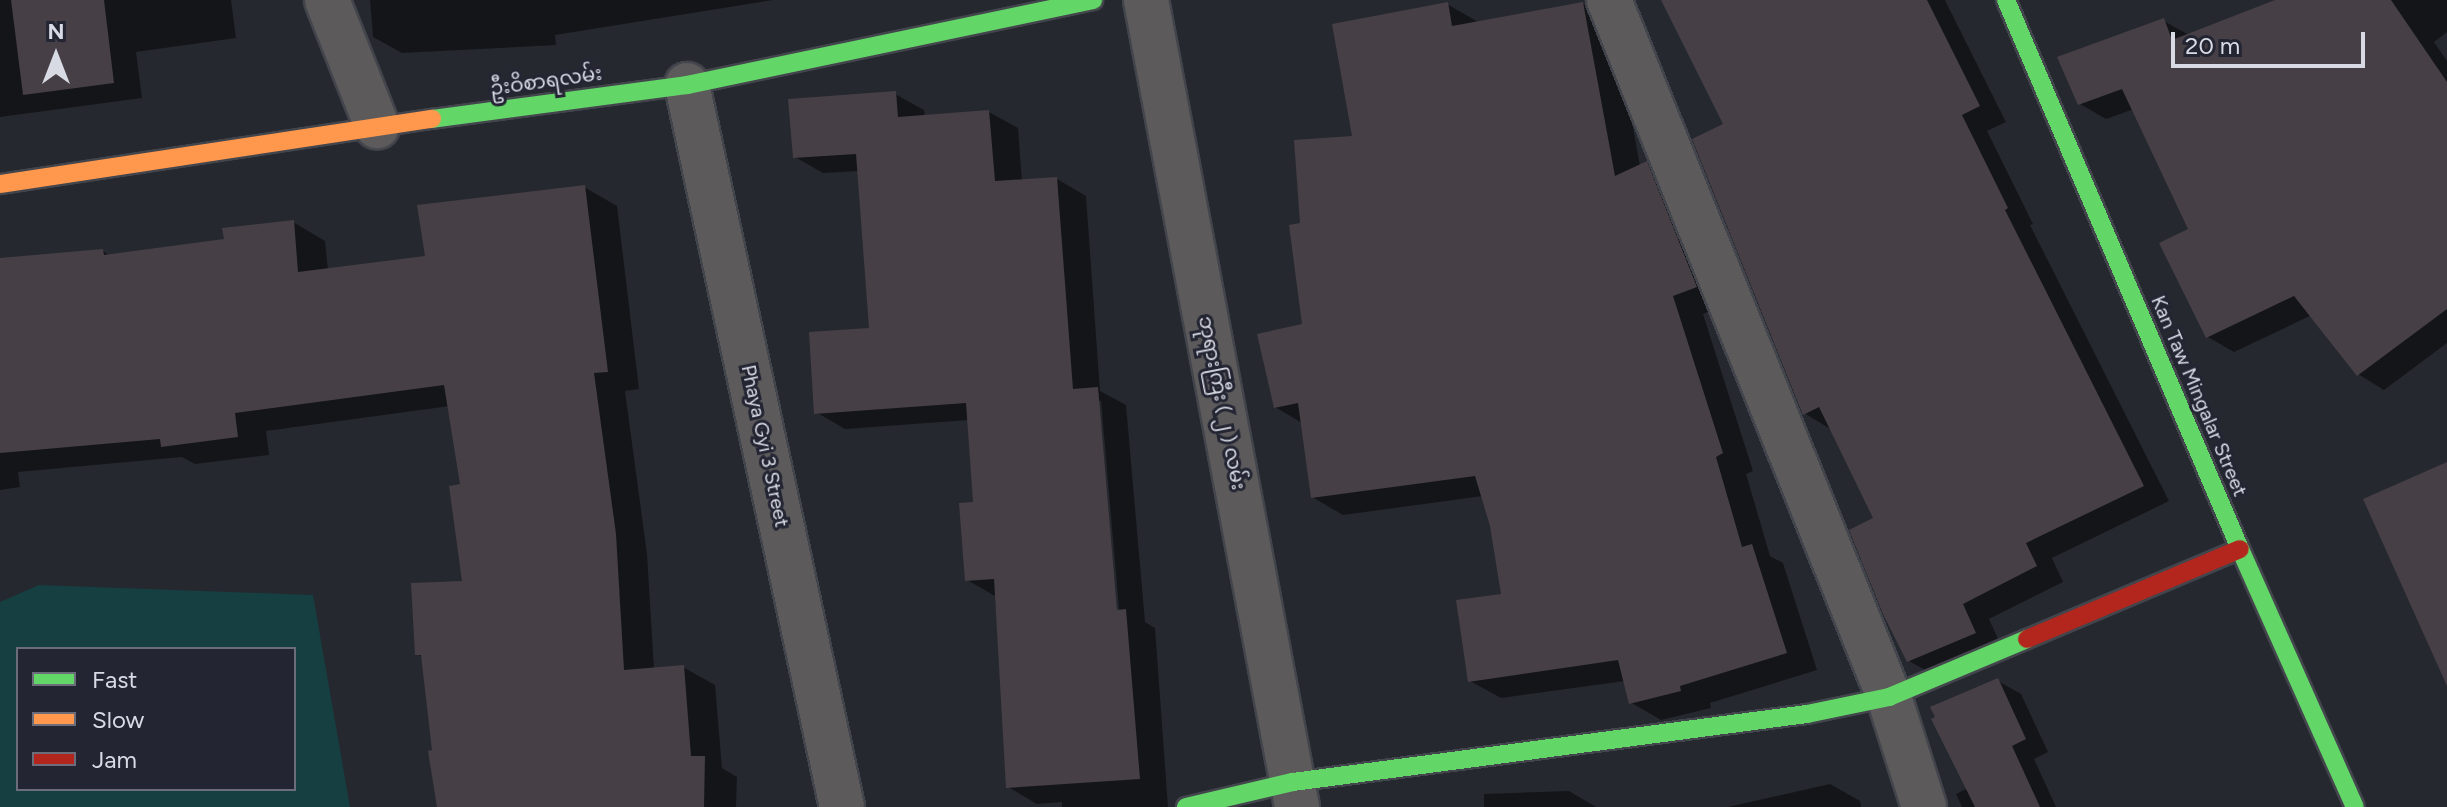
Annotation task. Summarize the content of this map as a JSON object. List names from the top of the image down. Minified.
{"streets":{"street":["ဦးဝိစာရလမ်း","Kan Taw Mingalar Street","ဘုရားကြီး ( ၂ ) လမ်း","Phaya Gyi 3 Street"]},"crossings":[["ဦးဝိစာရလမ်း","Phaya Gyi 3 Street"]],"legend":["Fast","Slow","Jam"],"scale_bar":"20 m","north":"top"}
